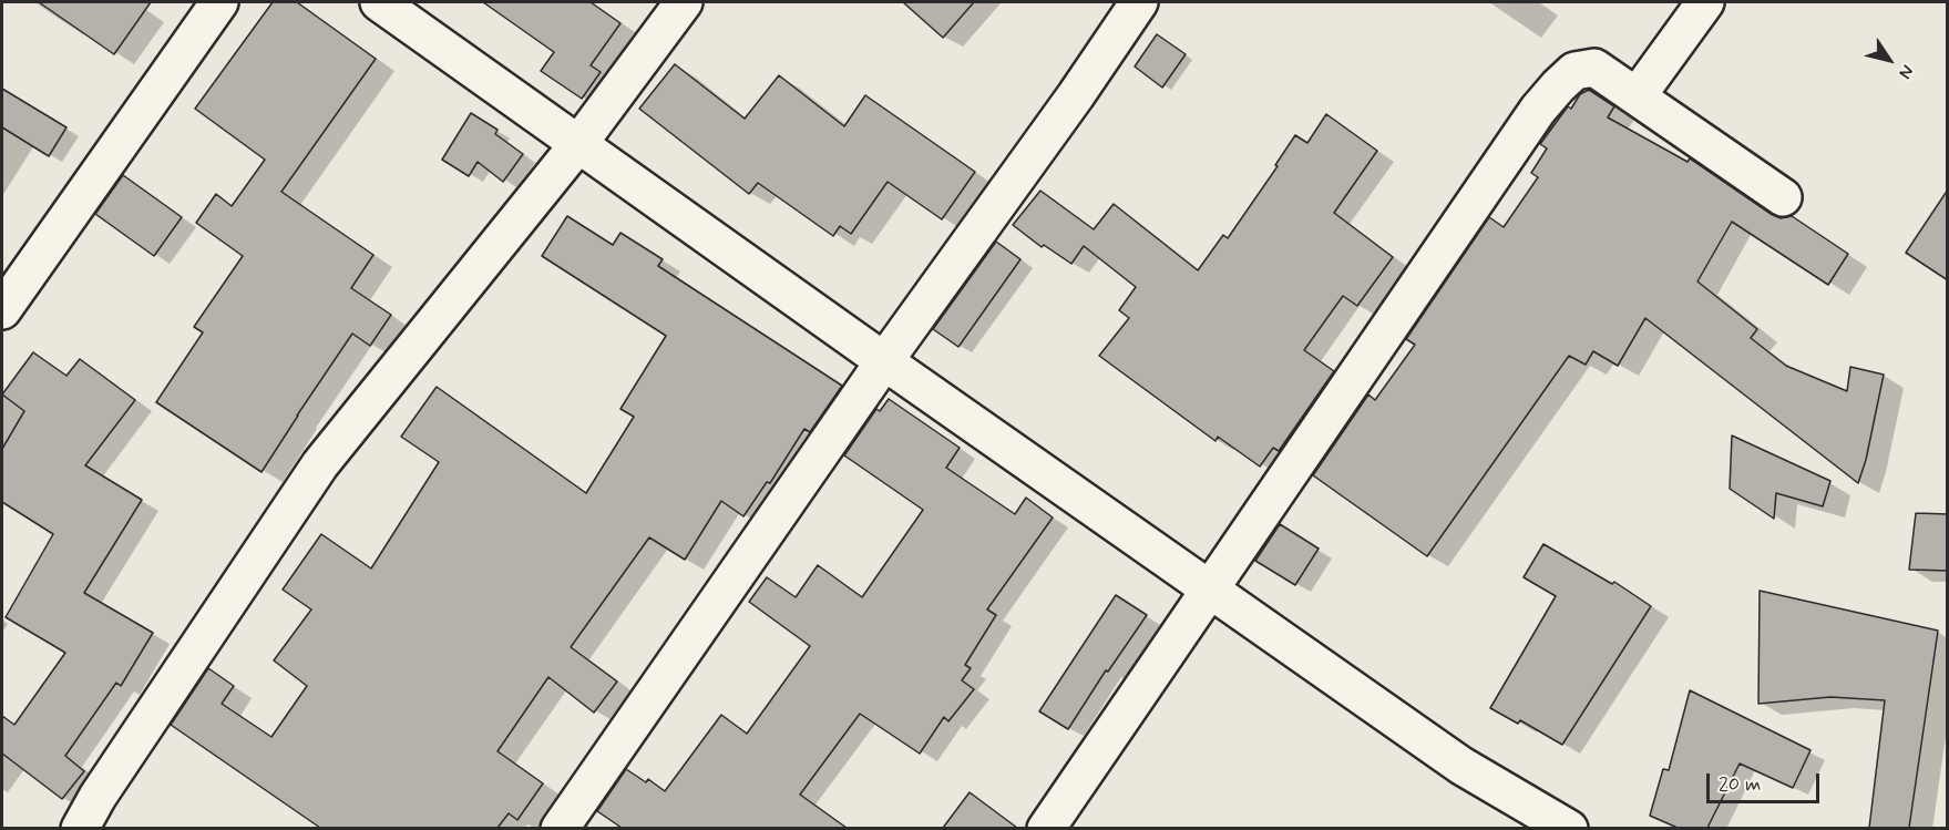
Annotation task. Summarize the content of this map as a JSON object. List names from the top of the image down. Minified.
{"scale_bar":"20 m","north":"bottom right"}
